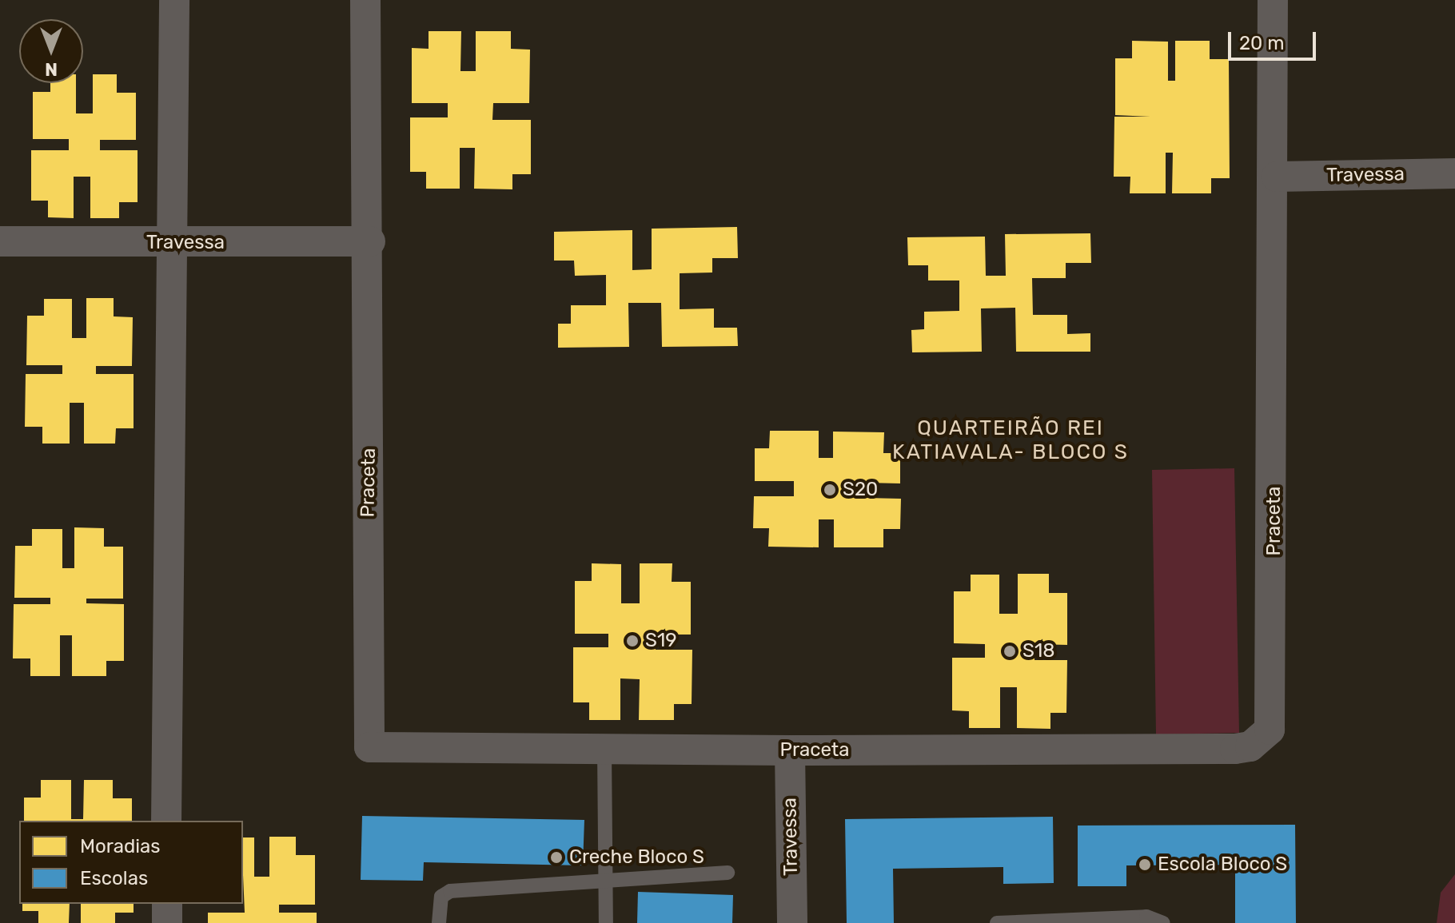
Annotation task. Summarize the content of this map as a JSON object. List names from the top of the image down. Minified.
{"streets":{"street":["Travessa","Praceta"]},"crossings":[["Travessa","Praceta"]],"districts":["QUARTEIRÃO REI KATIAVALA- BLOCO S"],"places":["S20","S19","S18","Creche Bloco S","Escola Bloco S"],"legend":["Moradias","Escolas"],"scale_bar":"20 m","north":"bottom"}
